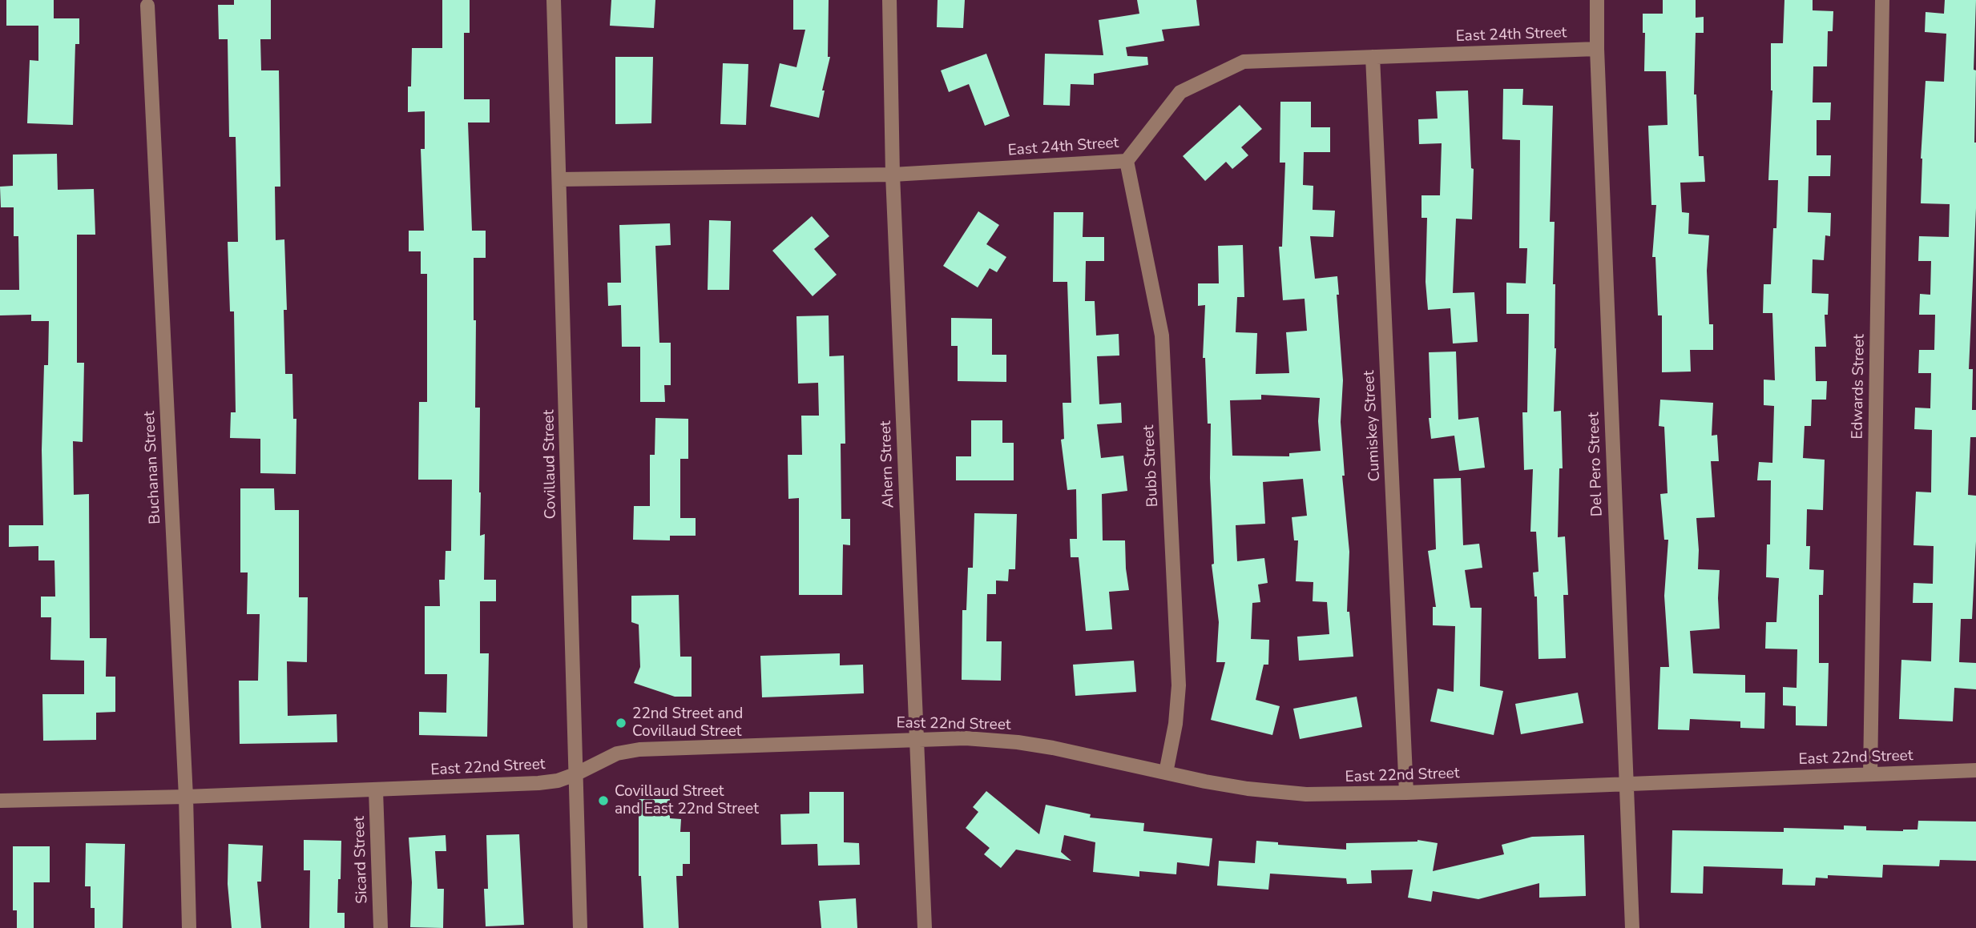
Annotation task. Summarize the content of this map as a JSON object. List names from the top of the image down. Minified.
{"streets":{"street":["East 24th Street","Edwards Street","Cumiskey Street","Covillaud Street","Ahern Street","Del Pero Street","Bubb Street","Buchanan Street","East 22nd Street","Sicard Street"]},"crossings":[["East 24th Street","Cumiskey Street"],["East 24th Street","Covillaud Street"],["East 24th Street","Ahern Street"],["East 24th Street","Del Pero Street"],["East 24th Street","Bubb Street"],["Edwards Street","East 22nd Street"],["Cumiskey Street","East 22nd Street"],["Covillaud Street","East 22nd Street"],["Ahern Street","East 22nd Street"],["Del Pero Street","East 22nd Street"],["Bubb Street","East 22nd Street"],["Buchanan Street","East 22nd Street"],["East 22nd Street","Sicard Street"]],"places":["22nd Street and Covillaud Street","Covillaud Street and East 22nd Street"]}
